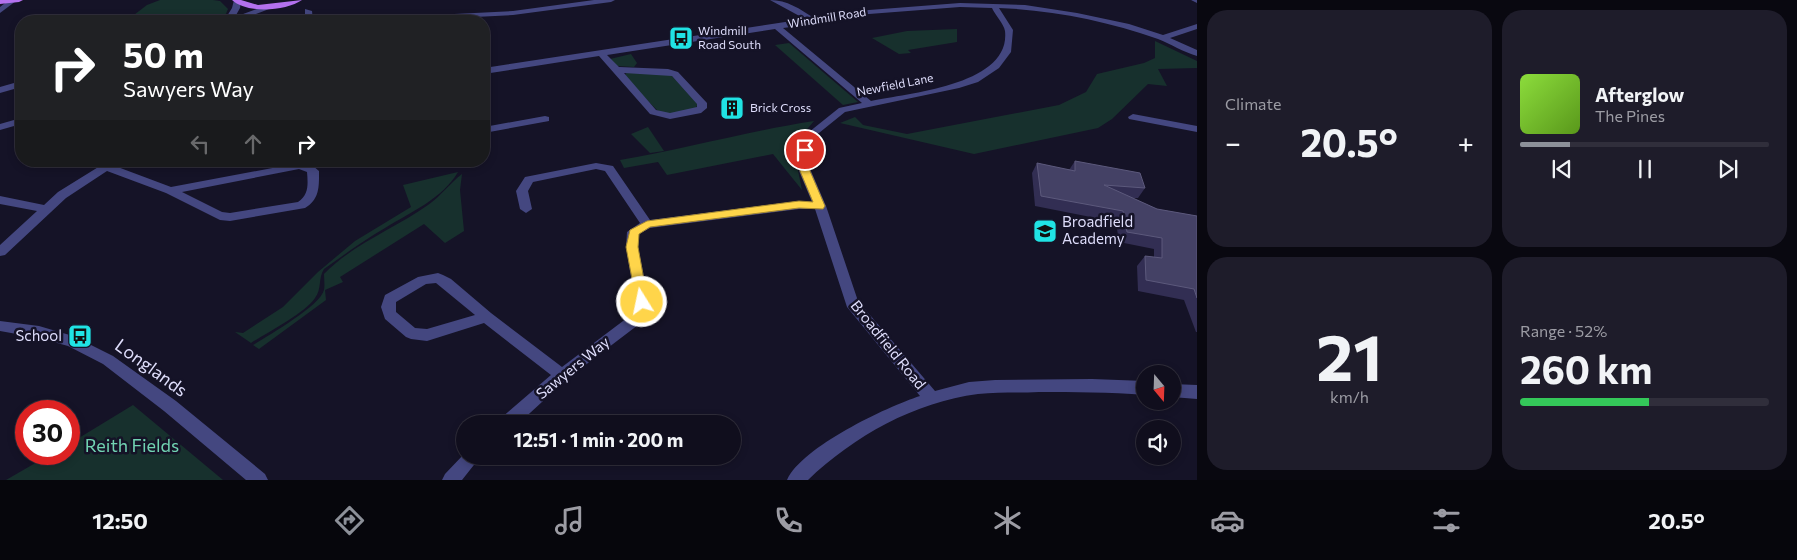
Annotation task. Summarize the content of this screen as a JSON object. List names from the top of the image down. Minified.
{"streets":{"street":["Windmill Road","Newfield Lane","Broadfield Road","Longlands","Sawyers Way"]},"crossings":[["Windmill Road","Newfield Lane"],["Newfield Lane","Broadfield Road"]],"parks":["Reith Fields"],"places":{"bus stop":["Windmill Road South","School"],"building":["Brick Cross"],"school or university":["Broadfield Academy"]},"north":"bottom","page":{"tile":["Climate",["21","km/h"],["Range · 52%","260 km"]],"turn":["50 m","Sawyers Way"],"song":["Afterglow","The Pines"],"heat":["−","20.5°","+"],"limit":"30","trip":"12:51 · 1 min · 200 m","tabs":["12:50","20.5°"]}}
